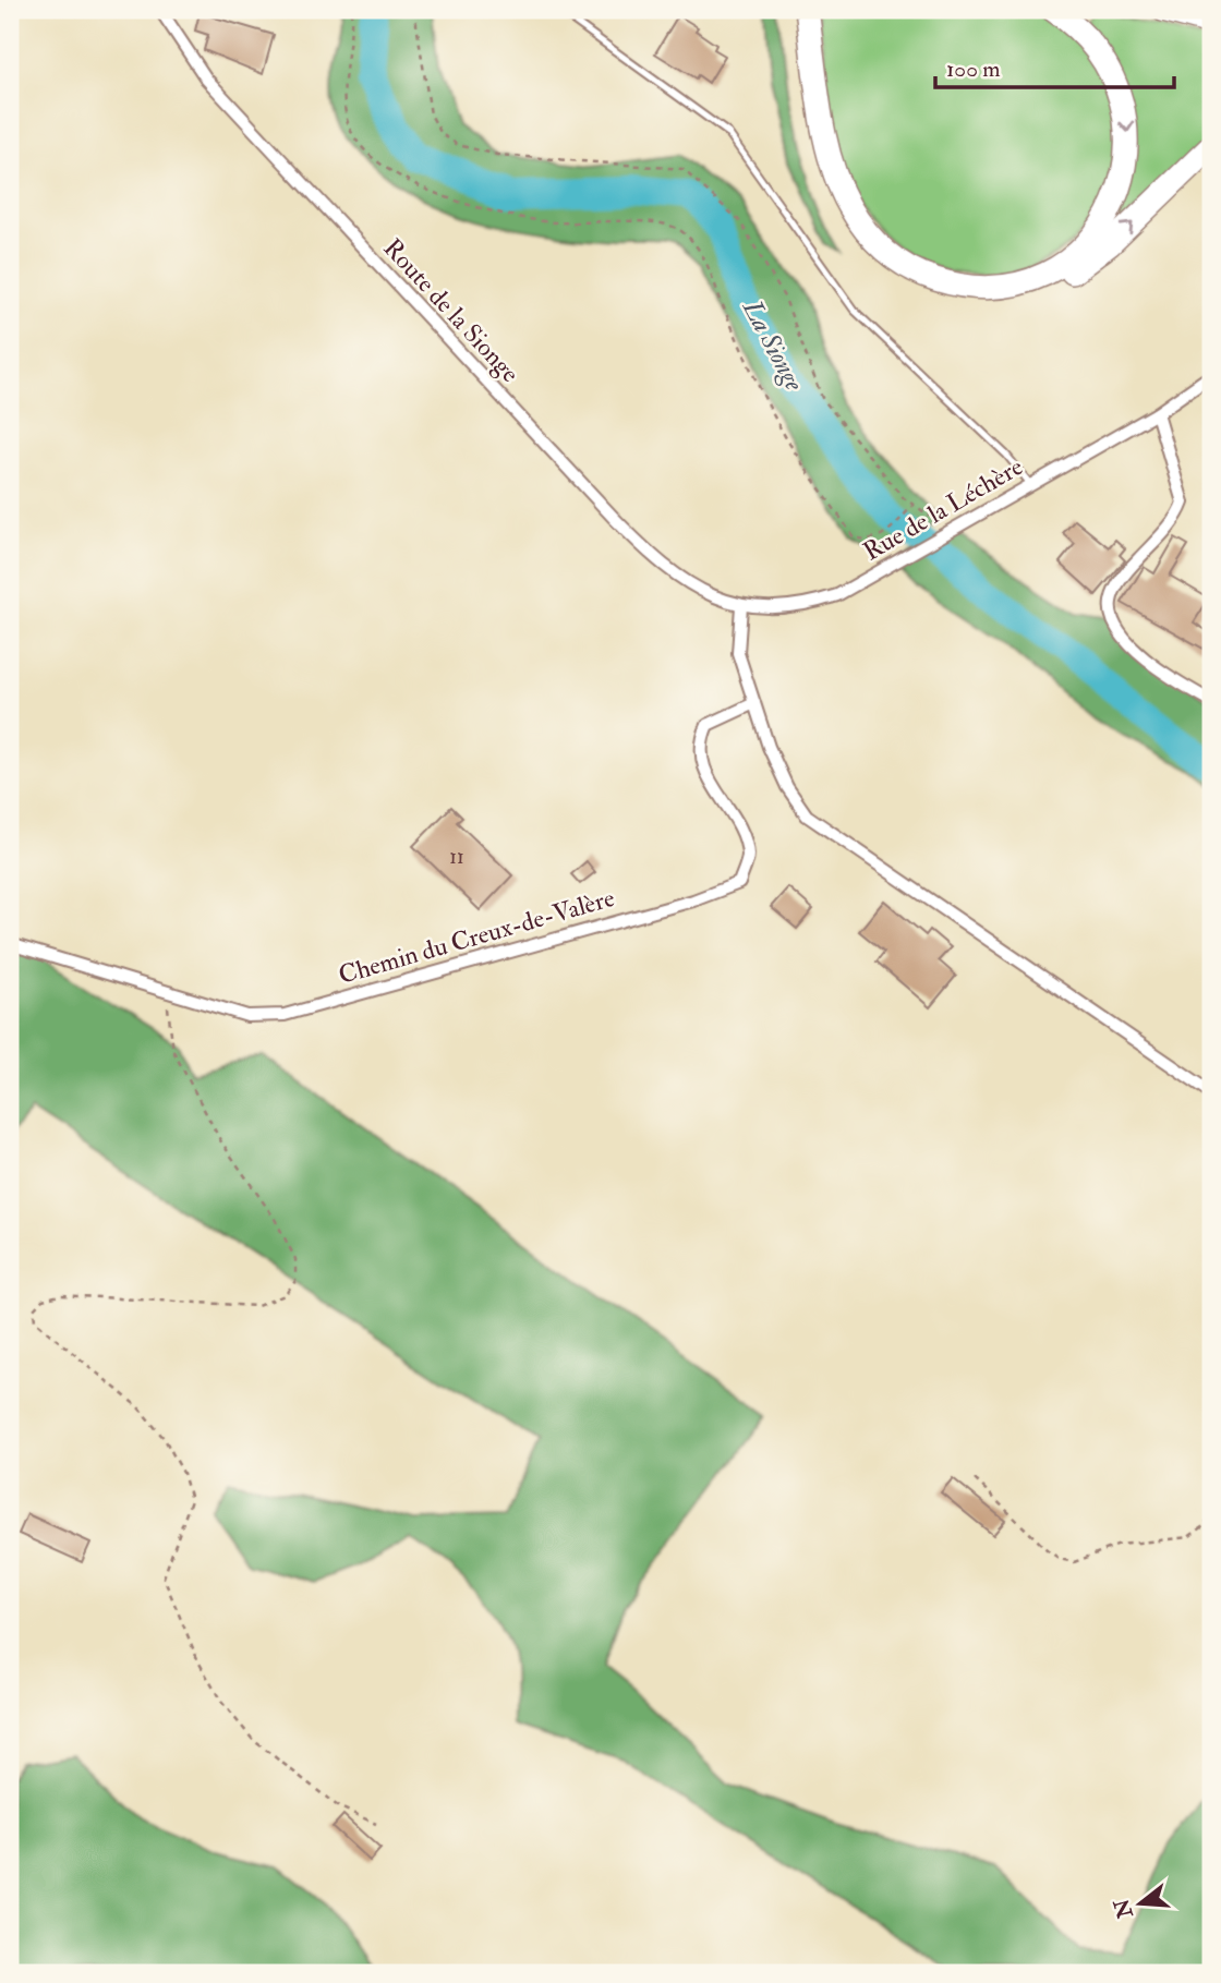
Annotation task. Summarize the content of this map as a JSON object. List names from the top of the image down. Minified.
{"streets":{"street":["Route de la Sionge","Rue de la Léchère","Chemin du Creux-de-Valère"]},"crossings":[["Route de la Sionge","Rue de la Léchère"]],"water":["La Sionge"],"house_numbers":["11"],"scale_bar":"100 m","north":"left"}
